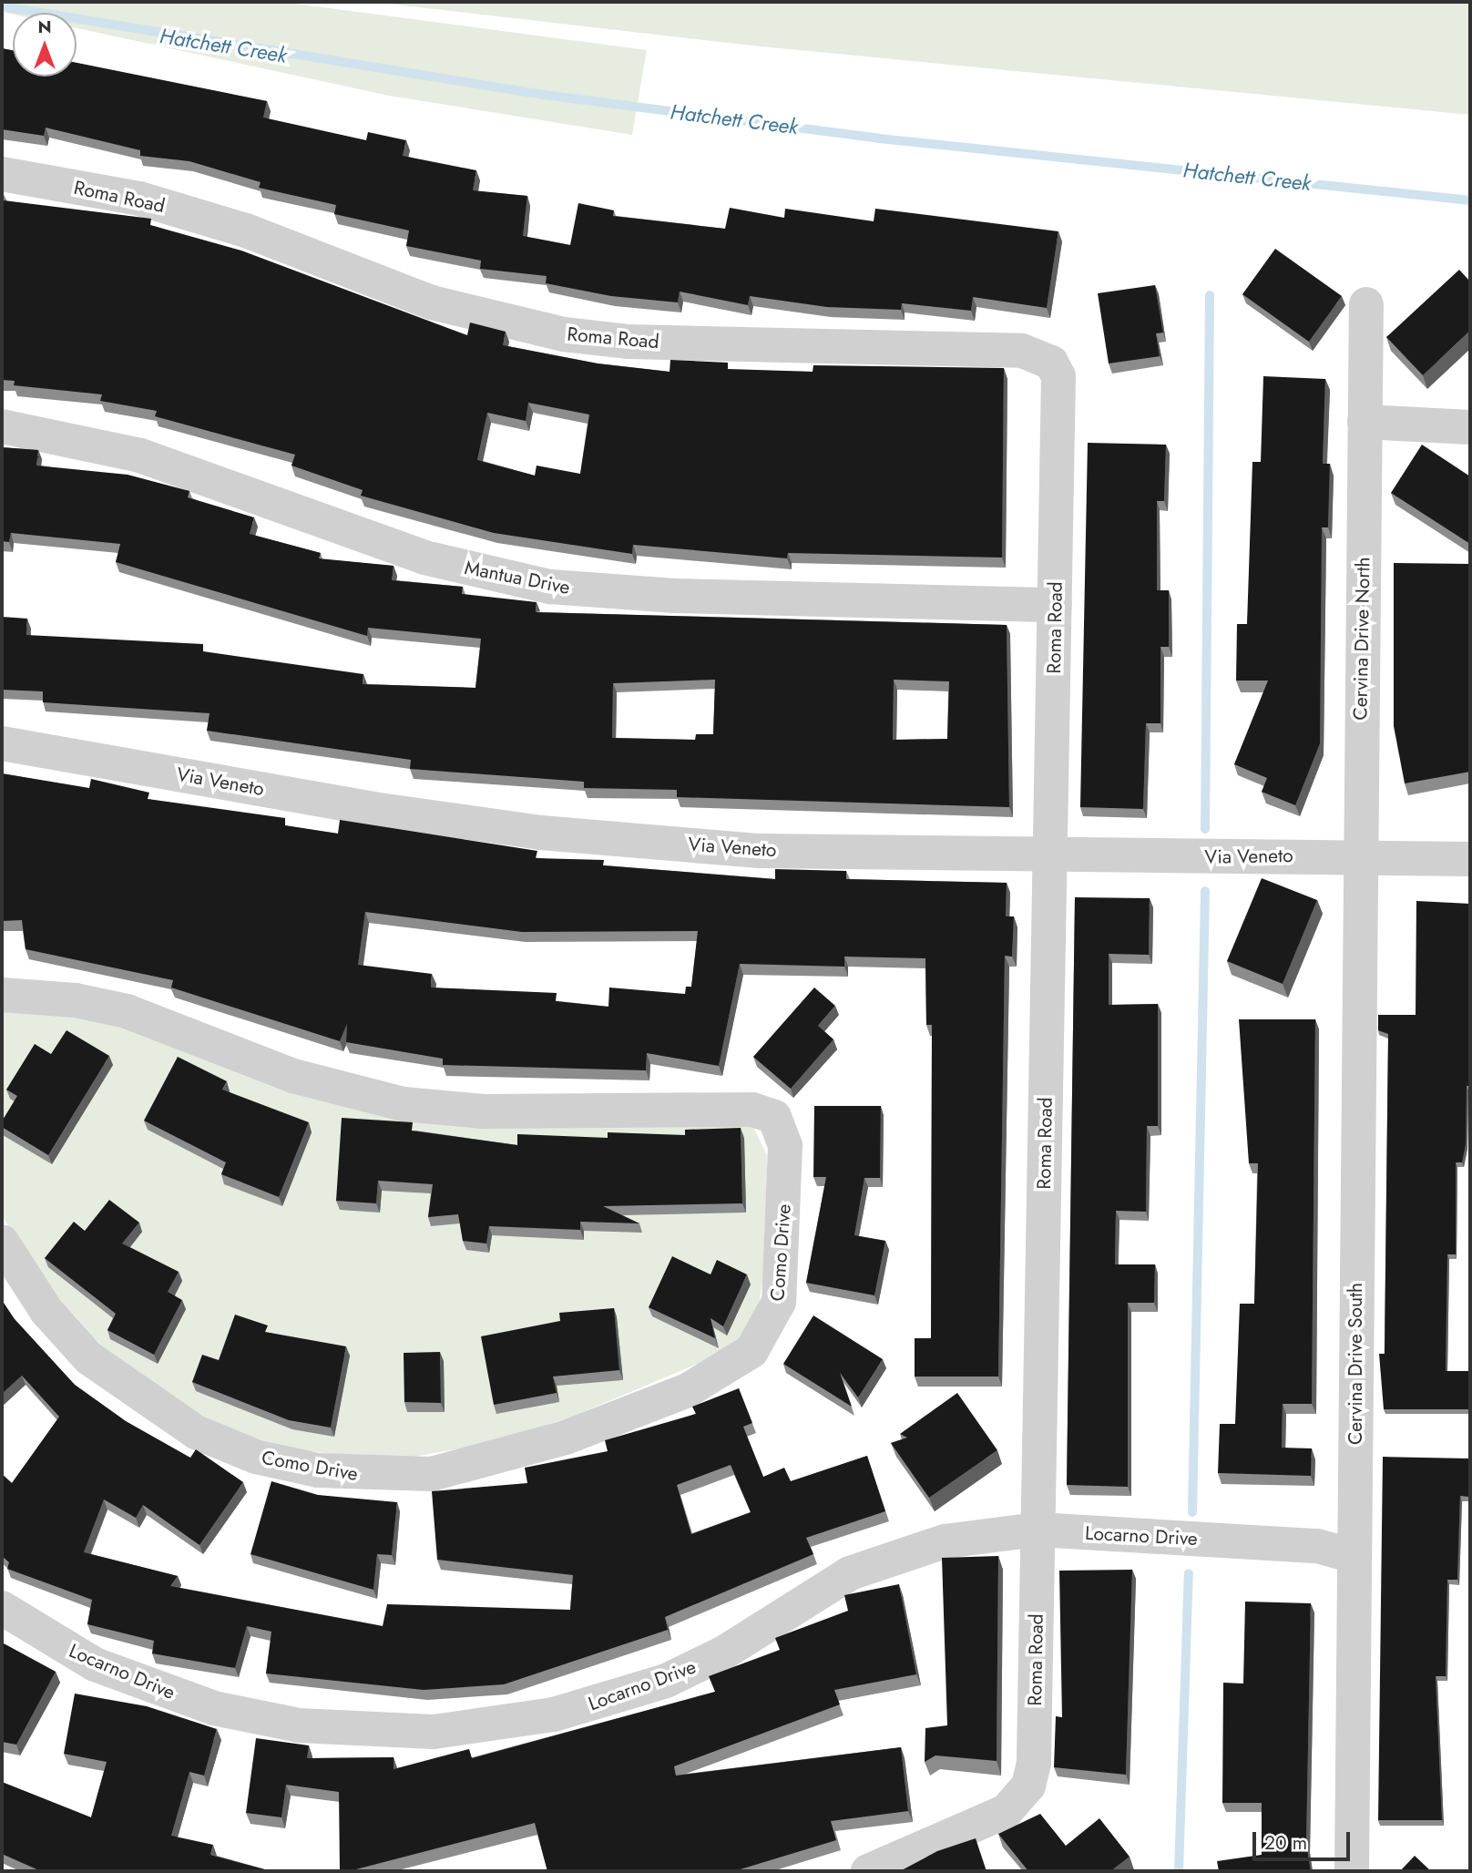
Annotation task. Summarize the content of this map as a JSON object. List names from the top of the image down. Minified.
{"streets":{"street":["Roma Road","Mantua Drive","Cervina Drive North","Via Veneto","Como Drive","Cervina Drive South","Locarno Drive"]},"crossings":[["Roma Road","Mantua Drive"],["Roma Road","Via Veneto"],["Roma Road","Locarno Drive"],["Cervina Drive North","Via Veneto"],["Cervina Drive North","Cervina Drive South"],["Via Veneto","Cervina Drive South"],["Cervina Drive South","Locarno Drive"]],"water":["Hatchett Creek"],"scale_bar":"20 m","north":"top"}
